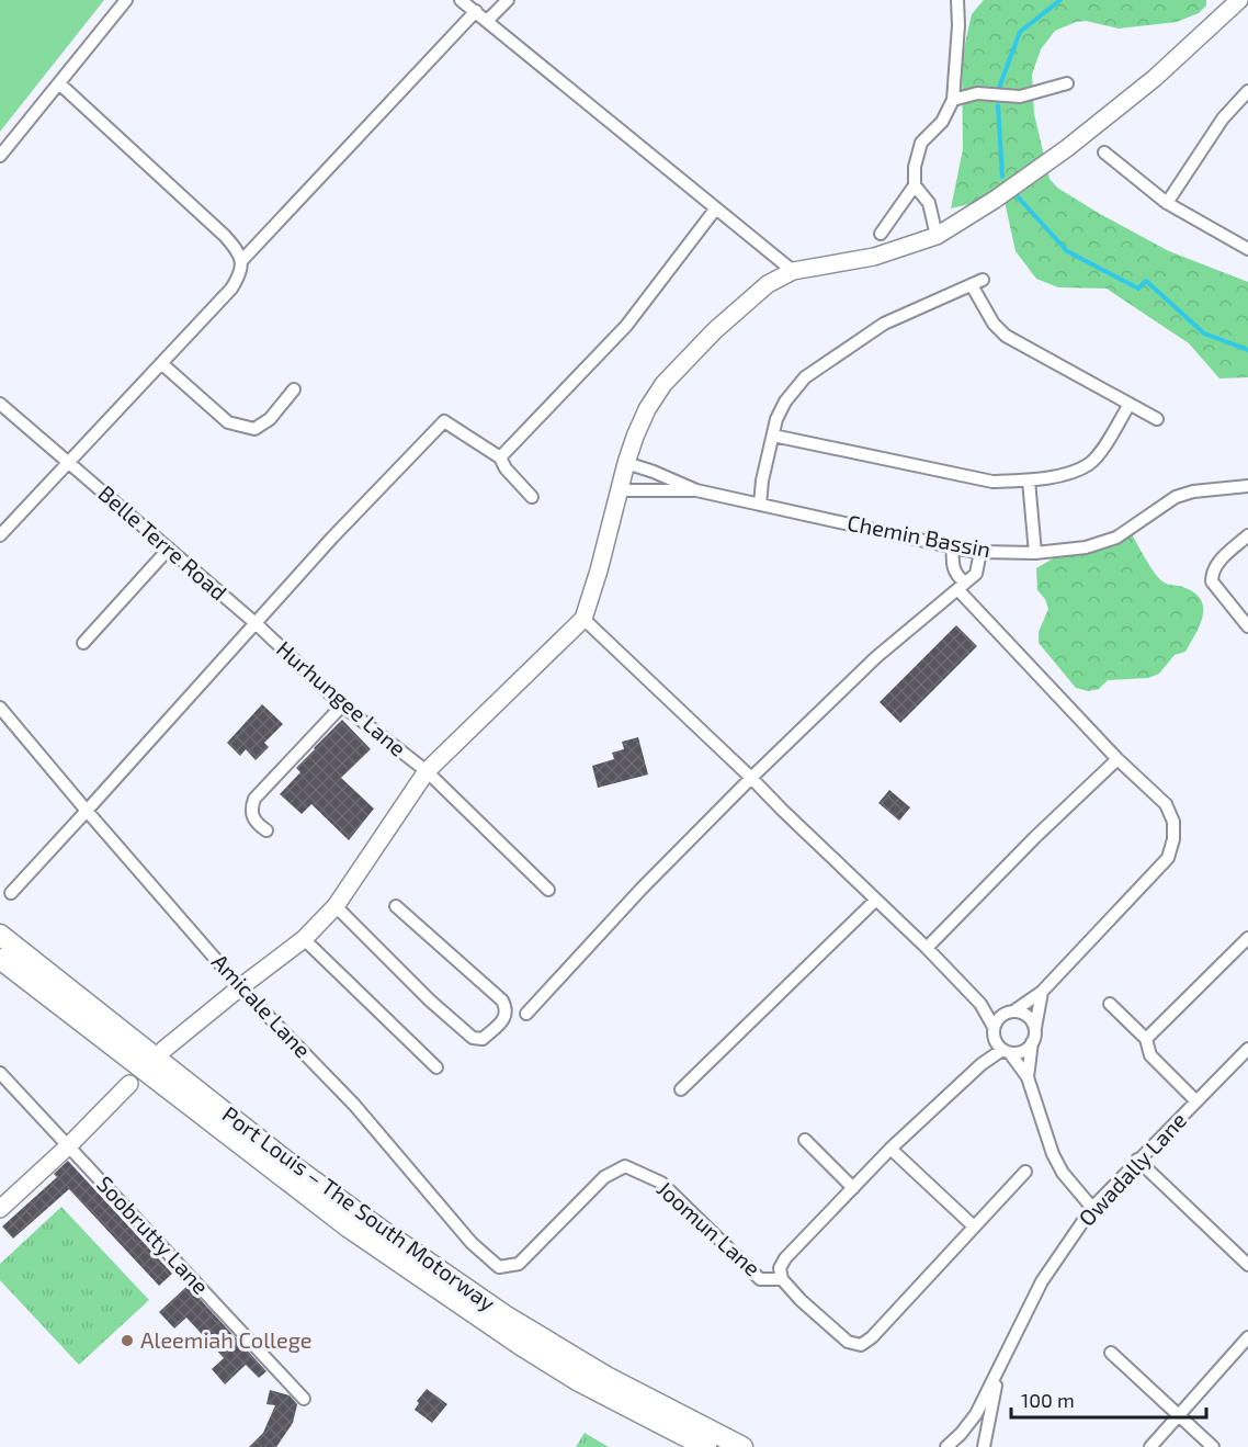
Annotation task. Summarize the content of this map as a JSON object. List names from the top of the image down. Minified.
{"streets":{"highway":["Port Louis – The South Motorway"],"street":["Chemin Bassin","Belle Terre Road","Hurhungee Lane","Amicale Lane","Owadally Lane","Joomun Lane","Soobrutty Lane"]},"crossings":[["Belle Terre Road","Hurhungee Lane"],["Amicale Lane","Joomun Lane"]],"places":["Aleemiah College"],"scale_bar":"100 m"}
